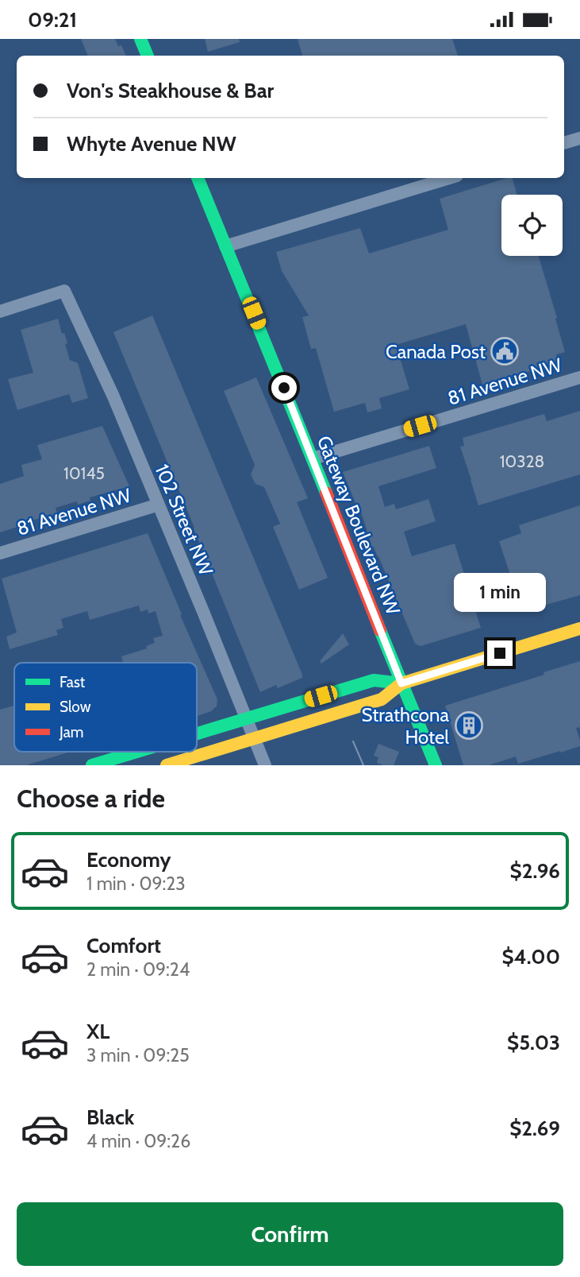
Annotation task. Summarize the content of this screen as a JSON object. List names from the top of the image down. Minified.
{"streets":{"main road":["Gateway Boulevard NW"],"street":["81 Avenue NW","102 Street NW"]},"crossings":[["81 Avenue NW","102 Street NW"],["81 Avenue NW","Gateway Boulevard NW"]],"places":{"public building":["Canada Post"],"building":["Strathcona Hotel"]},"house_numbers":["10328","10145"],"legend":["Fast","Slow","Jam"],"page":{"status":"09:21","banner":["Von's Steakhouse & Bar","Whyte Avenue NW"],"bubble":"1 min","heading":"Choose a ride","list":[{"name":"Economy","note":"1 min · 09:23","value":"$2.96"},{"name":"Comfort","note":"2 min · 09:24","value":"$4.00"},{"name":"XL","note":"3 min · 09:25","value":"$5.03"},{"name":"Black","note":"4 min · 09:26","value":"$2.69"}],"buttons":"Confirm"}}
